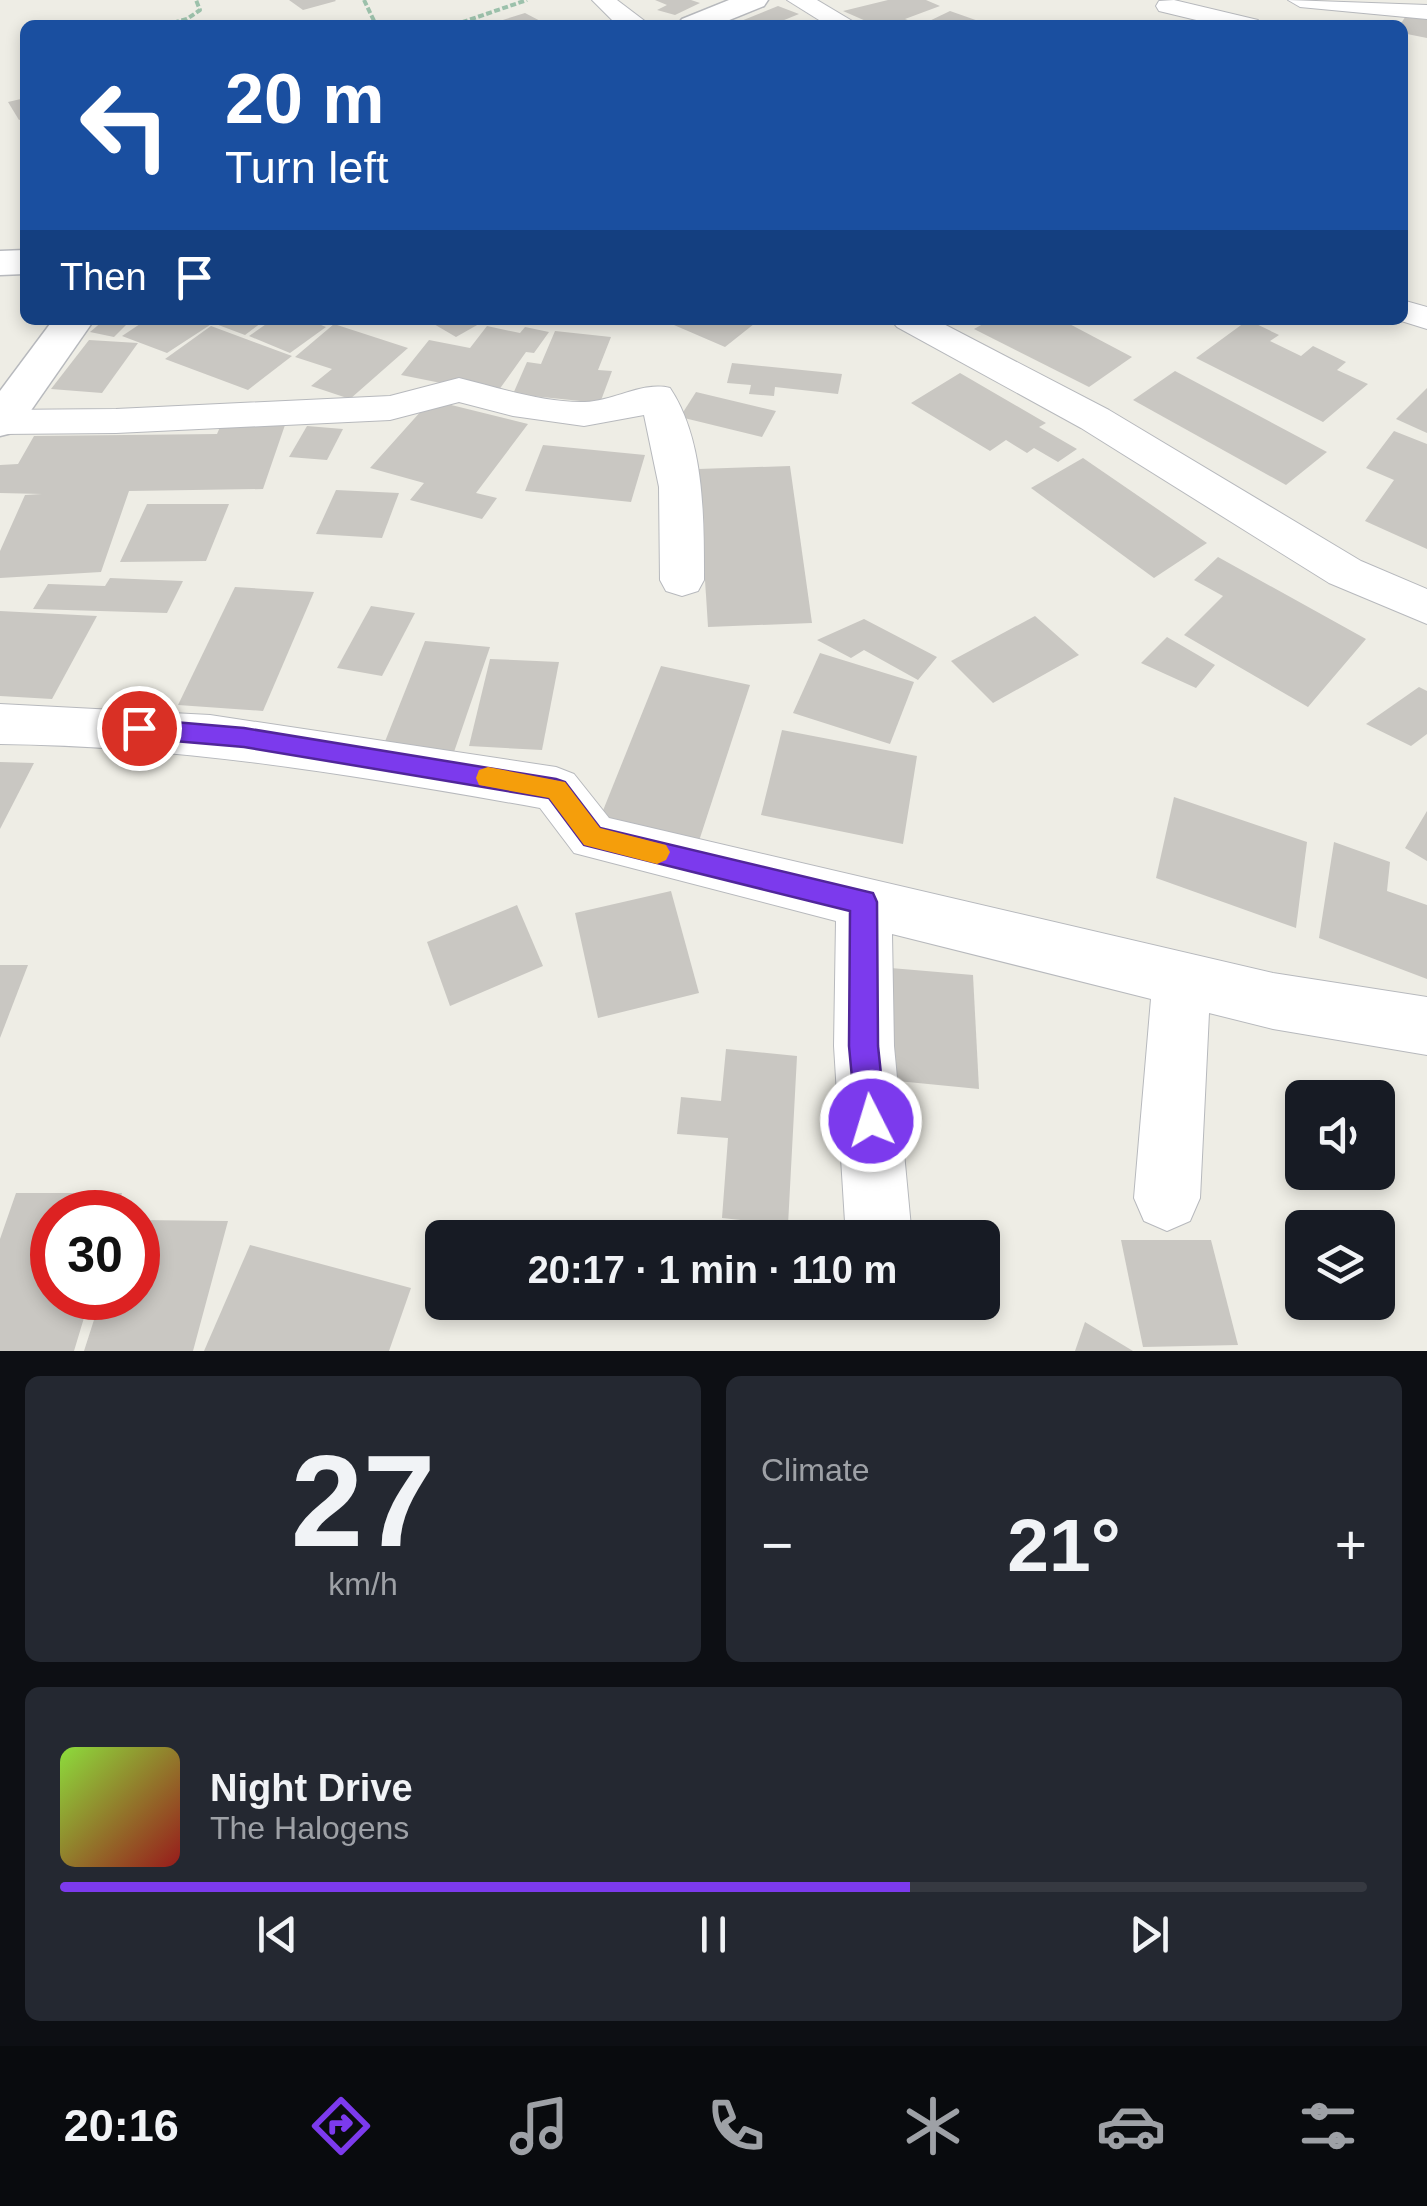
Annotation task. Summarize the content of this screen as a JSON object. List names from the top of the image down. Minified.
{"page":{"turn":["20 m","Turn left"],"then":"Then","limit":"30","trip":"20:17 · 1 min · 110 m","tile":[["27","km/h"],"Climate"],"heat":["−","21°","+"],"song":["Night Drive","The Halogens"],"tabs":"20:16"}}
